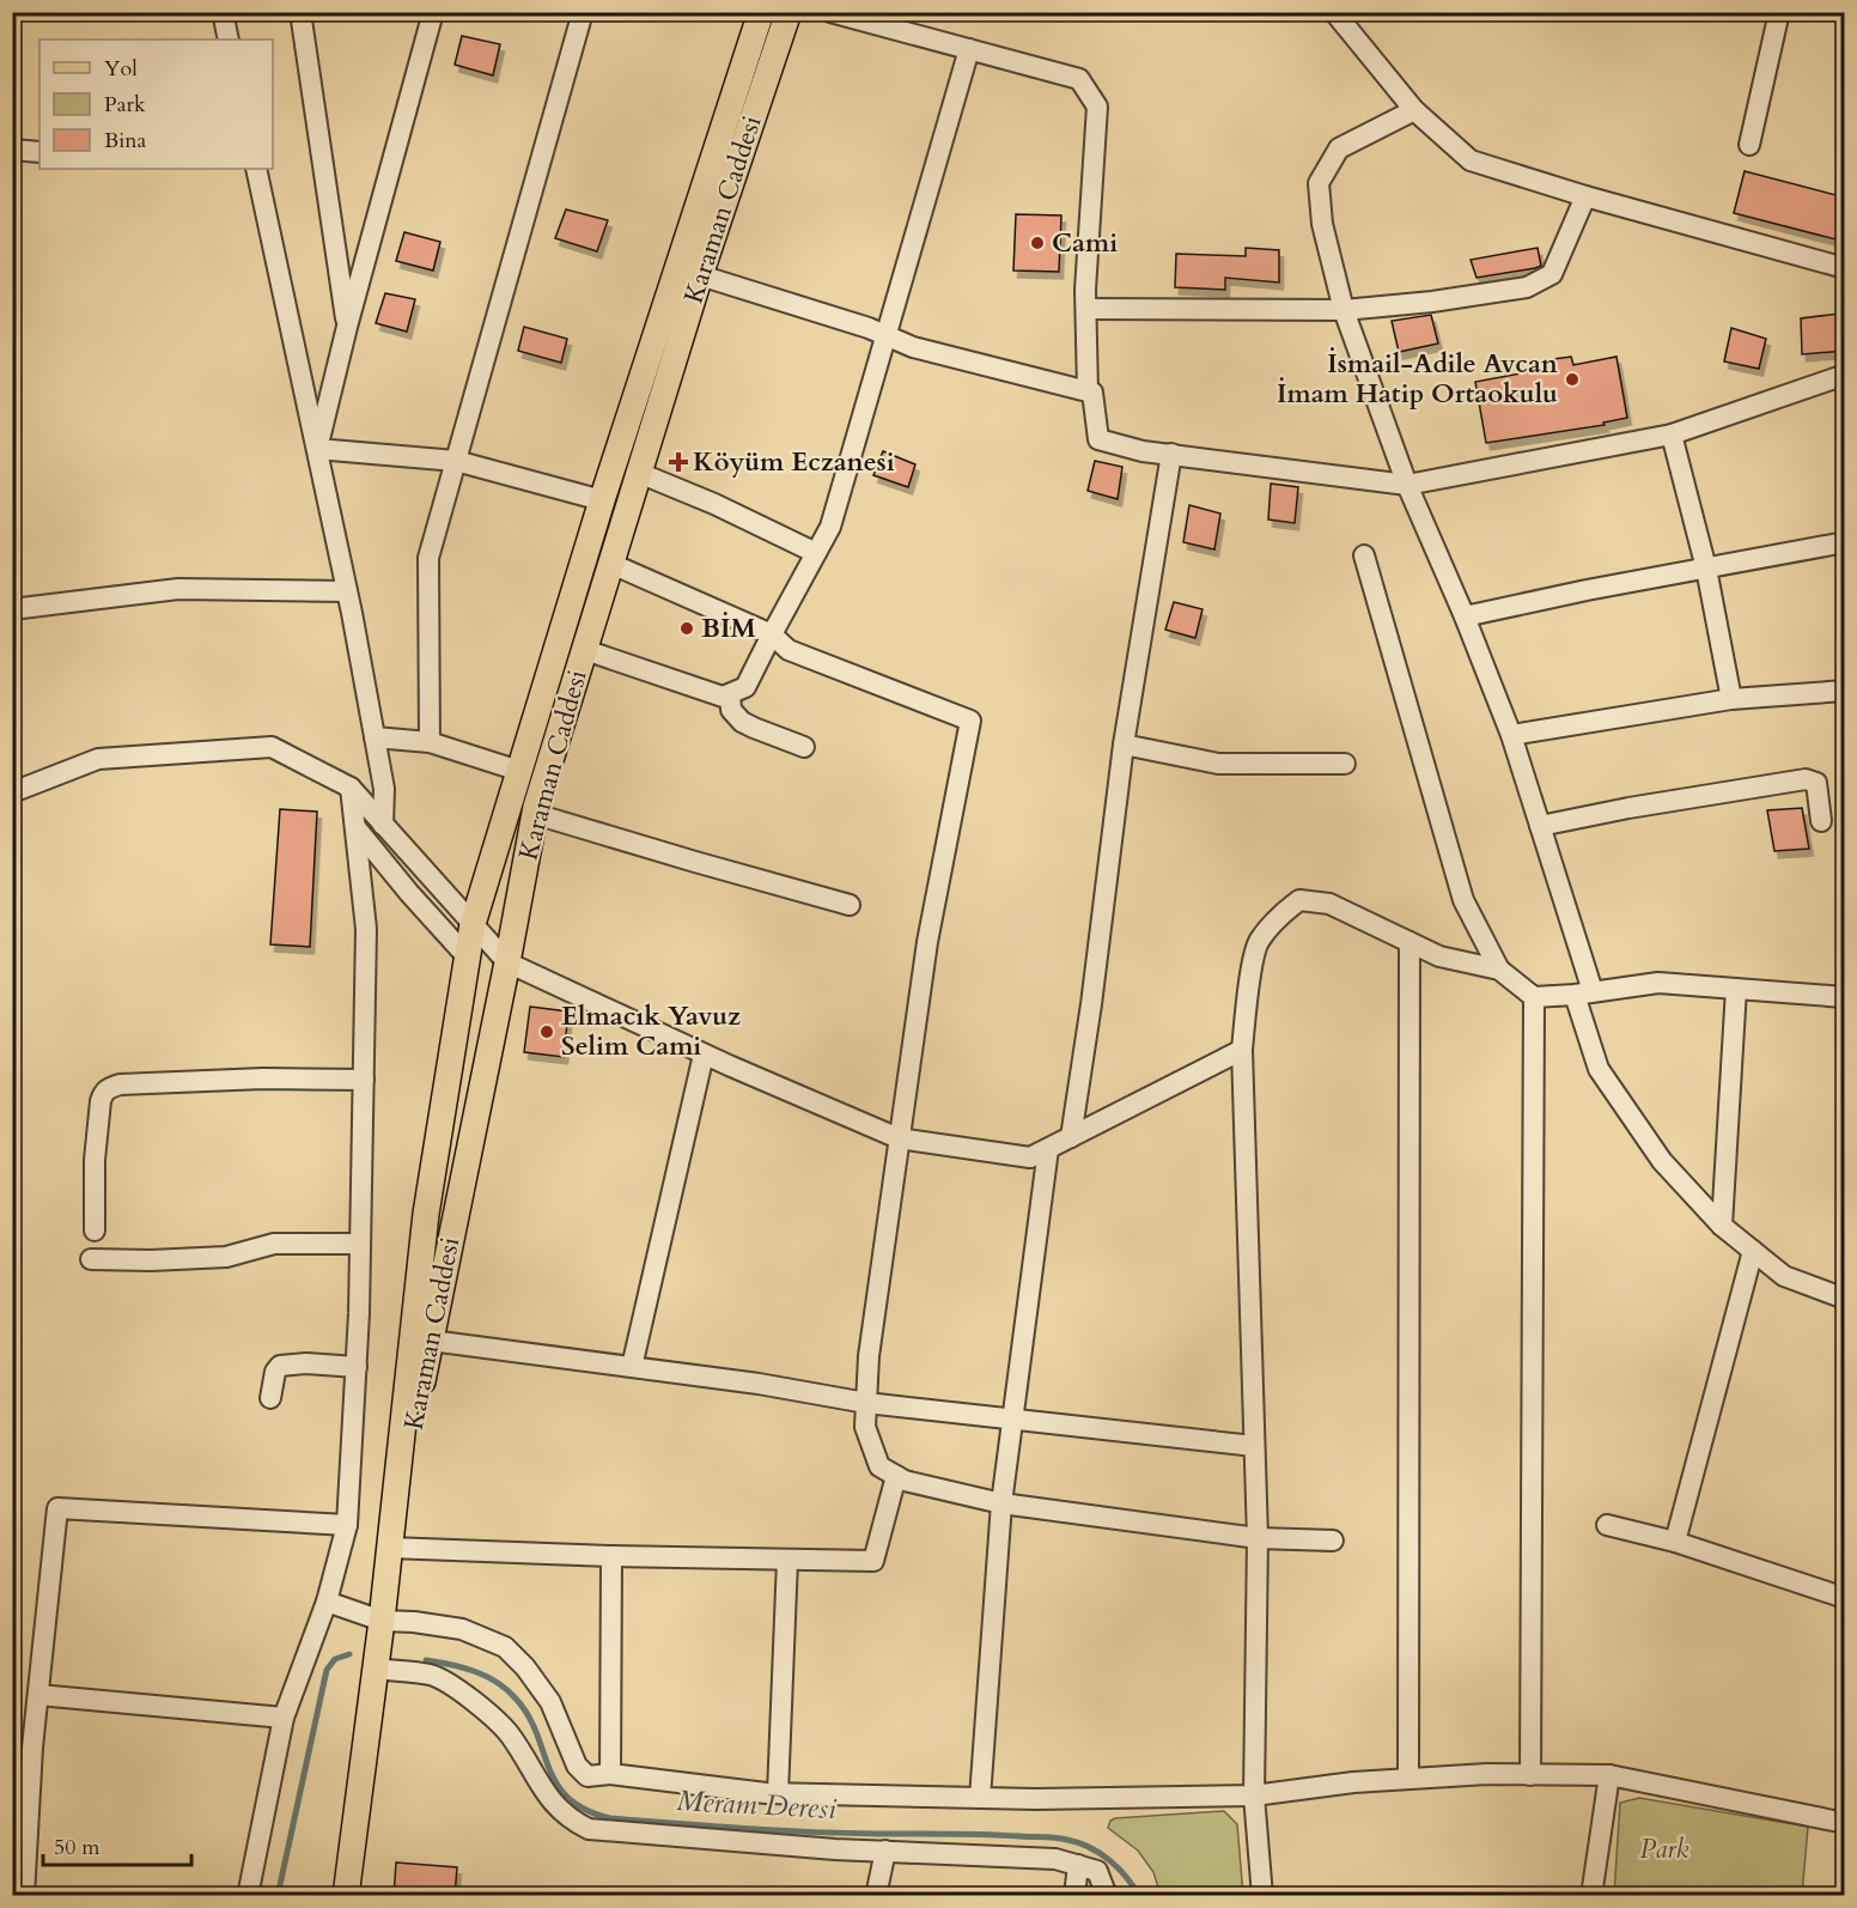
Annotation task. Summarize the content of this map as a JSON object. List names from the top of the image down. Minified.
{"streets":{"main road":["Karaman Caddesi"]},"water":["Meram Deresi"],"parks":["Park"],"places":{"other":["Cami","İsmail-Adile Avcan İmam Hatip Ortaokulu","BİM","Elmacık Yavuz Selim Cami"],"health":["Köyüm Eczanesi"]},"legend":["Yol","Park","Bina"],"scale_bar":"50 m"}
